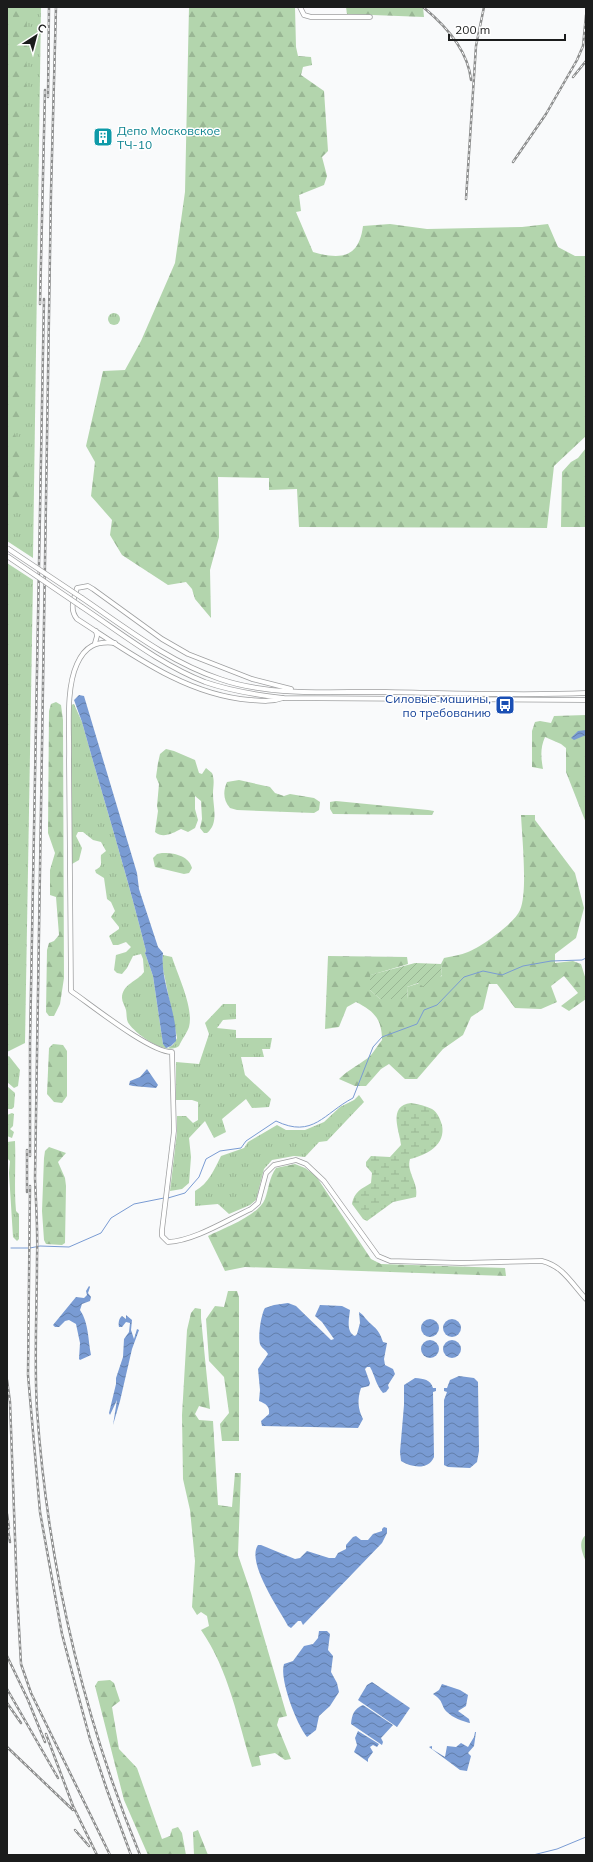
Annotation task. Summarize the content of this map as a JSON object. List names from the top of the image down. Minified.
{"places":{"building":["Депо Московское ТЧ-10"],"bus stop":["Силовые машины, по требованию"]},"scale_bar":"200 m","north":"top right"}
